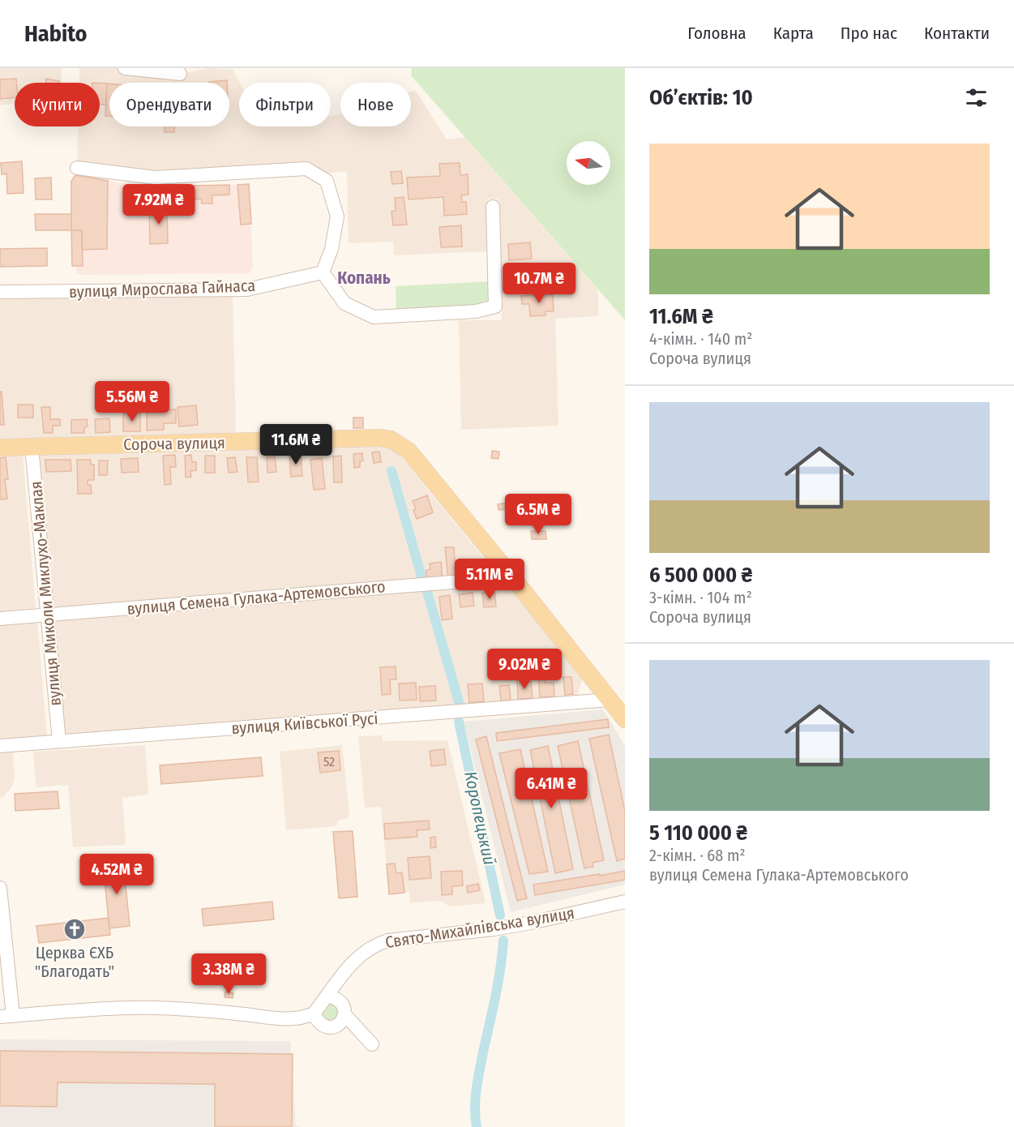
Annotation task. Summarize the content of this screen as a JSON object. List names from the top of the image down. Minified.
{"streets":{"main road":["Сороча вулиця"],"street":["вулиця Мирослава Гайнаса","вулиця Миколи Миклухо-Маклая","вулиця Семена Гулака-Артемовського","вулиця Київської Русі","Свято-Михайлівська вулиця"]},"crossings":[["Сороча вулиця","вулиця Миколи Миклухо-Маклая"],["Сороча вулиця","вулиця Семена Гулака-Артемовського"],["Сороча вулиця","вулиця Київської Русі"],["вулиця Миколи Миклухо-Маклая","вулиця Семена Гулака-Артемовського"],["вулиця Миколи Миклухо-Маклая","вулиця Київської Русі"]],"districts":["Копань"],"water":["Коропецький"],"places":{"church":["Церква ЄХБ \"Благодать\""]},"house_numbers":["52"],"north":"left","page":{"header":"Habito","nav":["Головна","Карта","Про нас","Контакти"],"heading":"Об’єктів: 10","chip":["Купити","Орендувати","Фільтри","Нове"],"list":[{"name":"11.6M ₴","note":"4-кімн. · 140 m² · Сороча вулиця"},{"name":"6 500 000 ₴","note":"3-кімн. · 104 m² · Сороча вулиця"},{"name":"5 110 000 ₴","note":"2-кімн. · 68 m² · вулиця Семена Гулака-Артемовського"}],"price":["7.92M ₴","10.7M ₴","5.56M ₴","11.6M ₴","6.5M ₴","5.11M ₴","9.02M ₴","6.41M ₴","4.52M ₴","3.38M ₴"]}}
